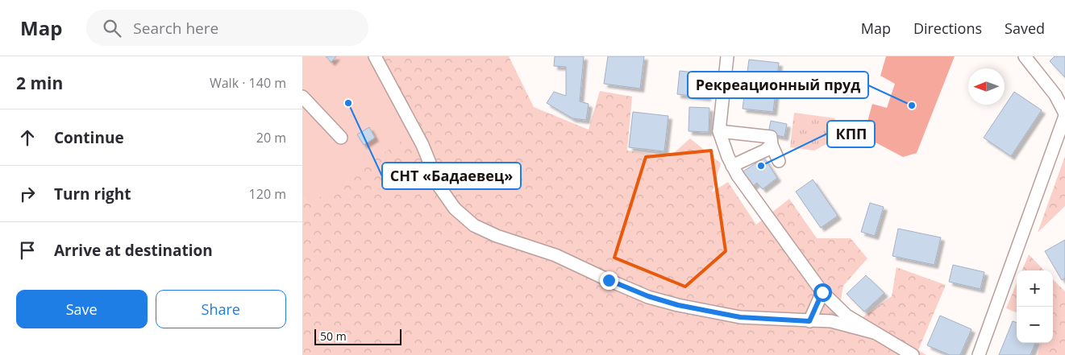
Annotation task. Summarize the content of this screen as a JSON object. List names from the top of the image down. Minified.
{"places":["СНТ «Бадаевец»","Рекреационный пруд","КПП"],"scale_bar":"50 m","north":"left","page":{"header":"Map","search":"Search here","nav":["Map","Directions","Saved"],"heading":["2 min","Walk · 140 m"],"list":[["Continue","20 m"],["Turn right","120 m"],"Arrive at destination"],"map_buttons":["+","−"],"buttons":["Save","Share"],"scale":"50 m"}}
